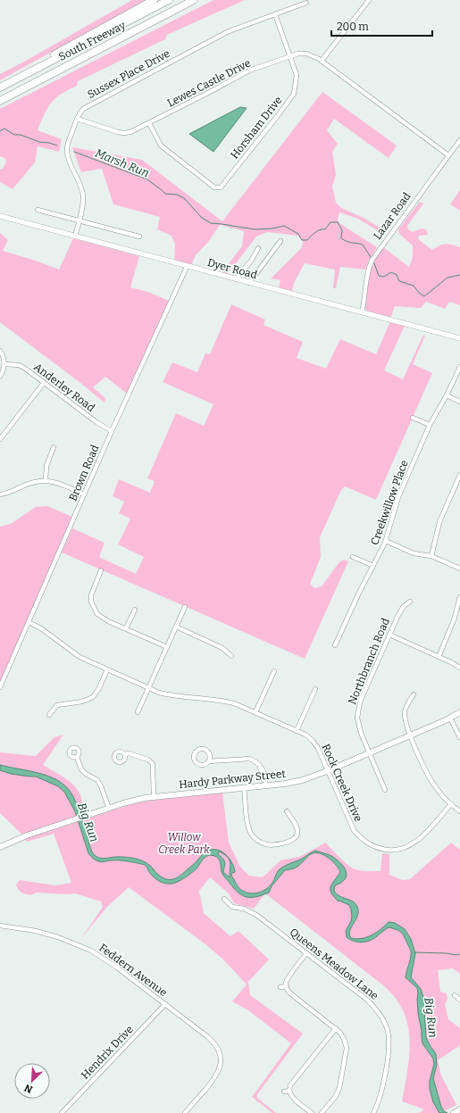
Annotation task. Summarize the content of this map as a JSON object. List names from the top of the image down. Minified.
{"streets":{"highway":["South Freeway"],"main road":["Hardy Parkway Street"],"street":["Sussex Place Drive","Lewes Castle Drive","Horsham Drive","Lazar Road","Dyer Road","Anderley Road","Brown Road","Creekwillow Place","Northbranch Road","Rock Creek Drive","Queens Meadow Lane","Feddern Avenue","Hendrix Drive"]},"crossings":[["Sussex Place Drive","Lewes Castle Drive"],["Sussex Place Drive","Horsham Drive"],["Sussex Place Drive","Dyer Road"],["Lewes Castle Drive","Horsham Drive"],["Lewes Castle Drive","Lazar Road"],["Lazar Road","Dyer Road"],["Dyer Road","Brown Road"],["Anderley Road","Brown Road"],["Brown Road","Rock Creek Drive"],["Northbranch Road","Hardy Parkway Street"],["Hardy Parkway Street","Rock Creek Drive"],["Feddern Avenue","Hendrix Drive"]],"water":["Marsh Run","Big Run"],"parks":["Willow Creek Park"],"scale_bar":"200 m","north":"bottom left"}
